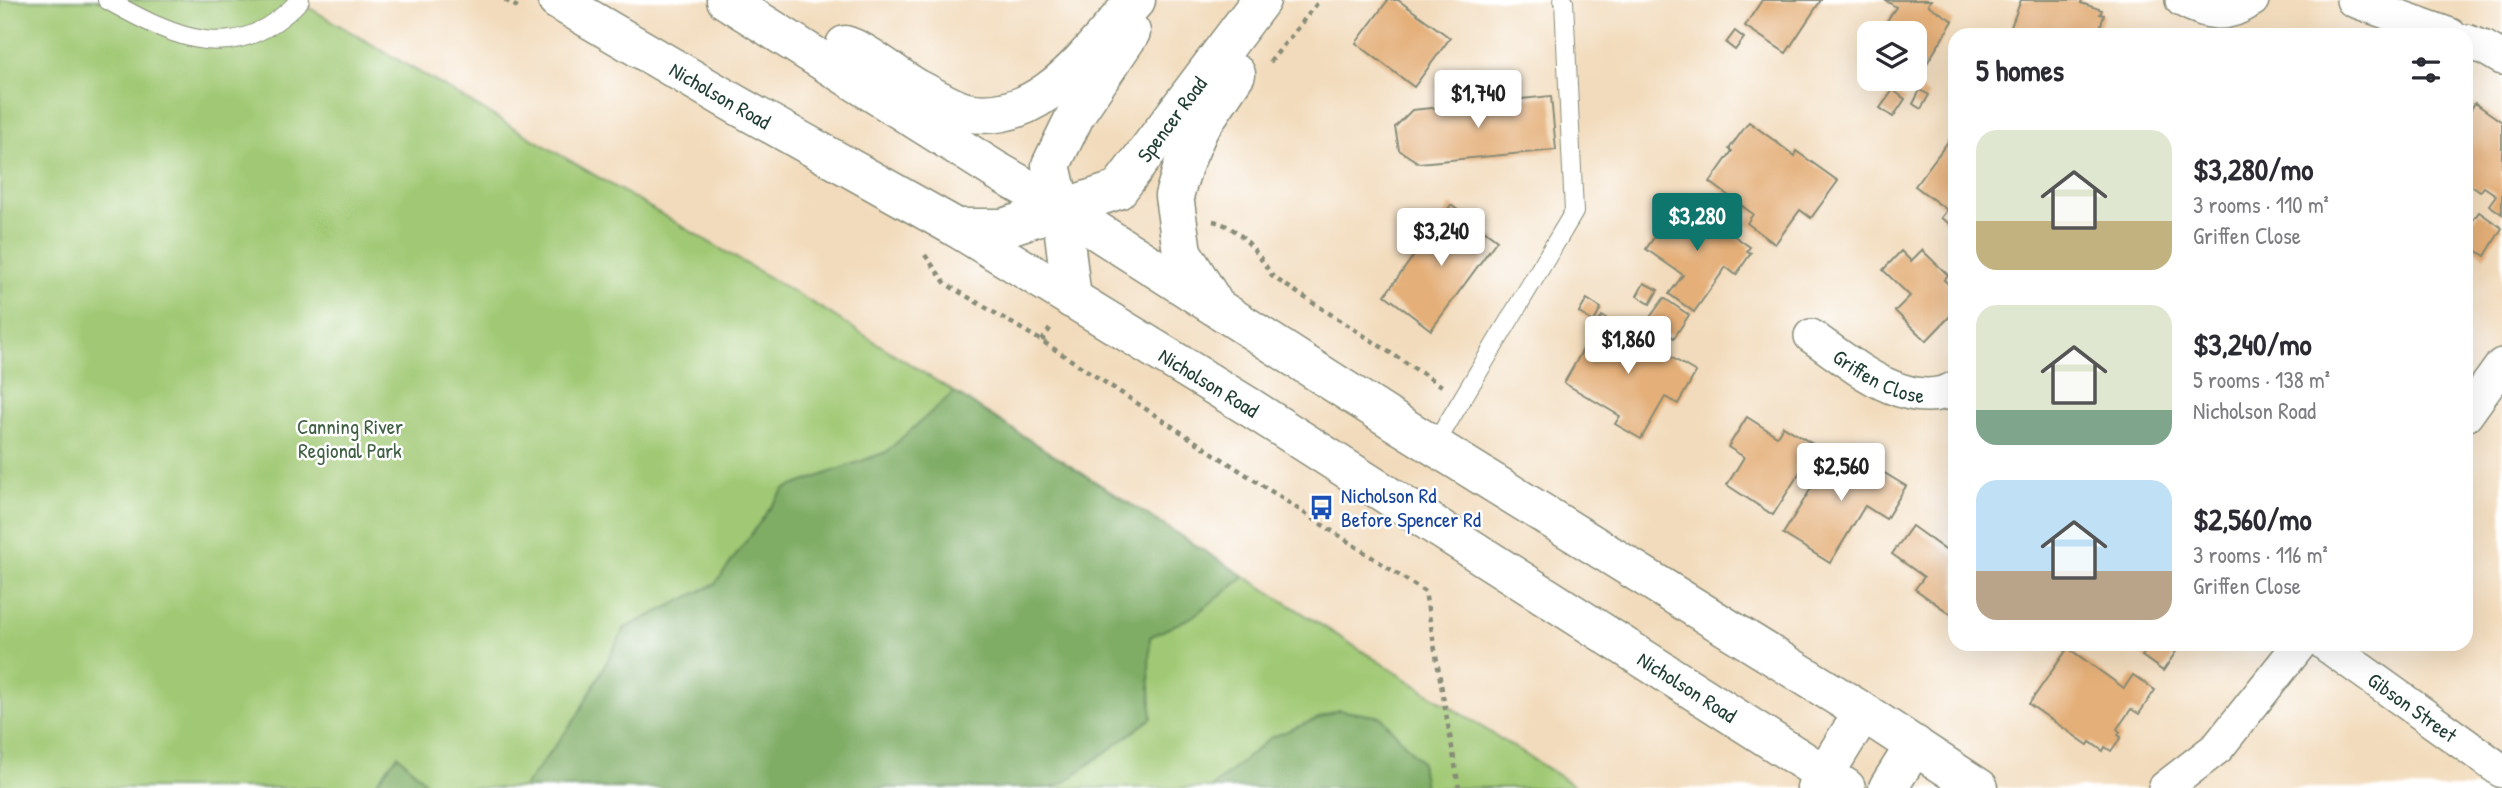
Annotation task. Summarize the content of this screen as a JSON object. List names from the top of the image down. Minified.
{"streets":{"main road":["Nicholson Road","Spencer Road"],"street":["Griffen Close","Gibson Street"]},"crossings":[["Nicholson Road","Spencer Road"]],"parks":["Canning River Regional Park"],"places":{"bus stop":["Nicholson Rd Before Spencer Rd"]},"page":{"heading":"5 homes","price":["$1,740","$3,280","$3,240","$1,860","$2,560"],"list":[{"name":"$3,280/mo","note":"3 rooms · 110 m² · Griffen Close"},{"name":"$3,240/mo","note":"5 rooms · 138 m² · Nicholson Road"},{"name":"$2,560/mo","note":"3 rooms · 116 m² · Griffen Close"}]}}
